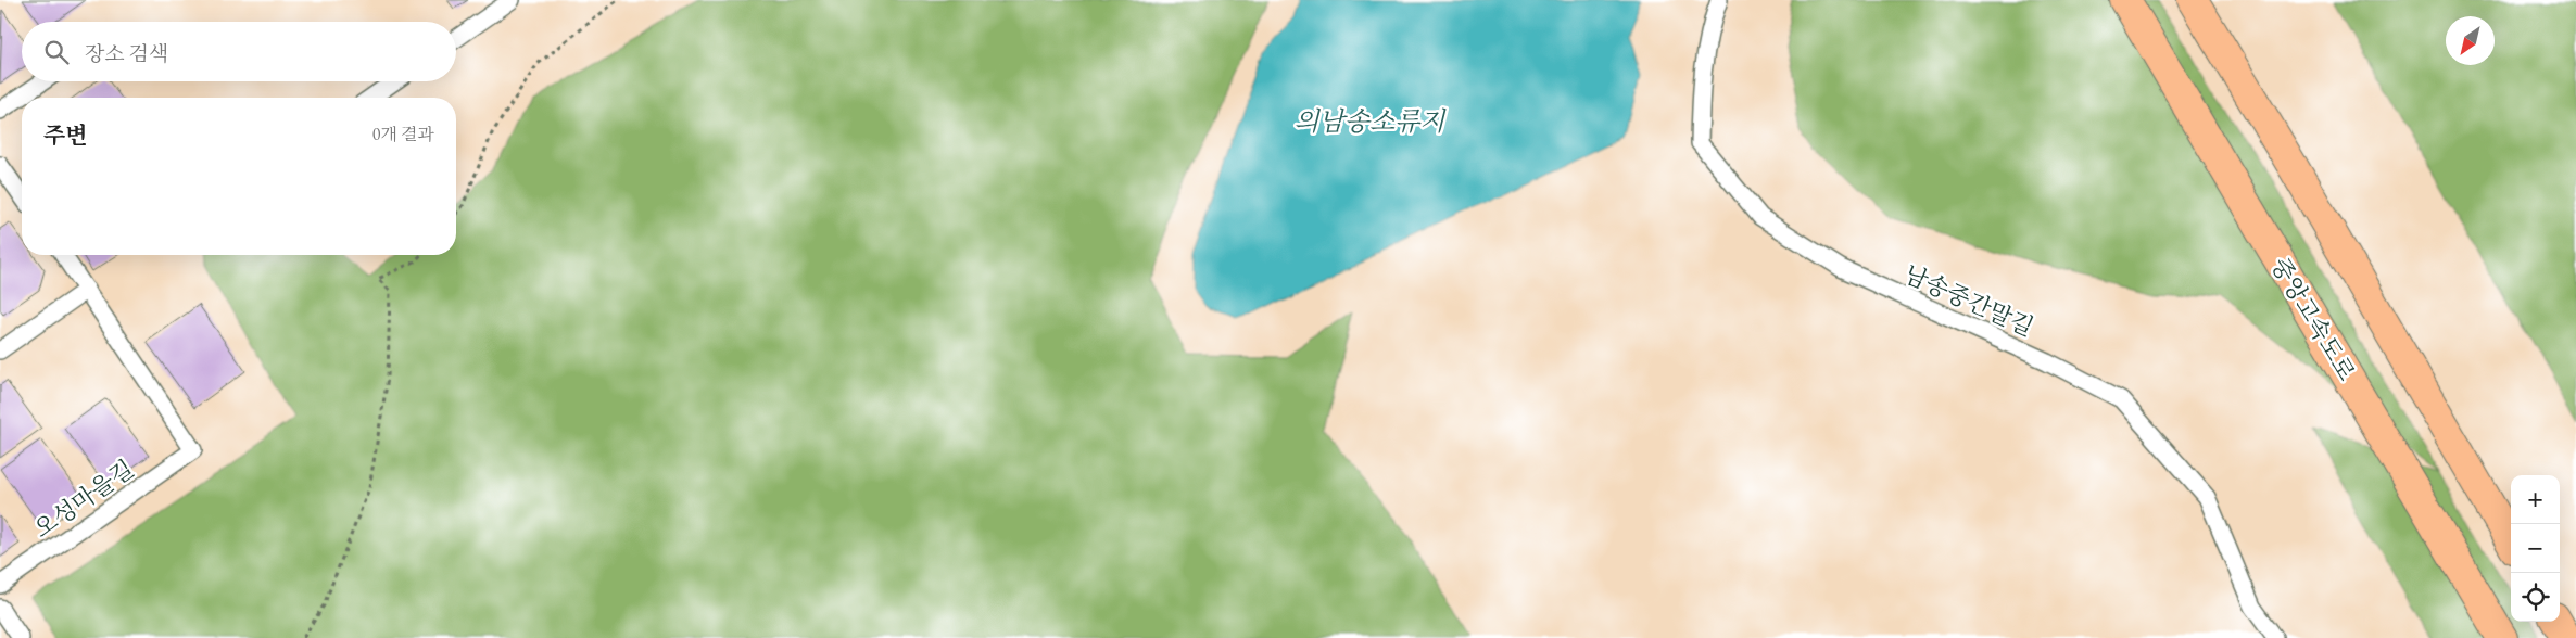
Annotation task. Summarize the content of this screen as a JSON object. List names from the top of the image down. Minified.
{"streets":{"highway":["중앙고속도로"],"lane":["남송중간말길","오성마을길"]},"water":["의남송소류지"],"north":"bottom left","page":{"search":"장소 검색","heading":["주변","0개 결과"],"map_buttons":["+","−"]}}
